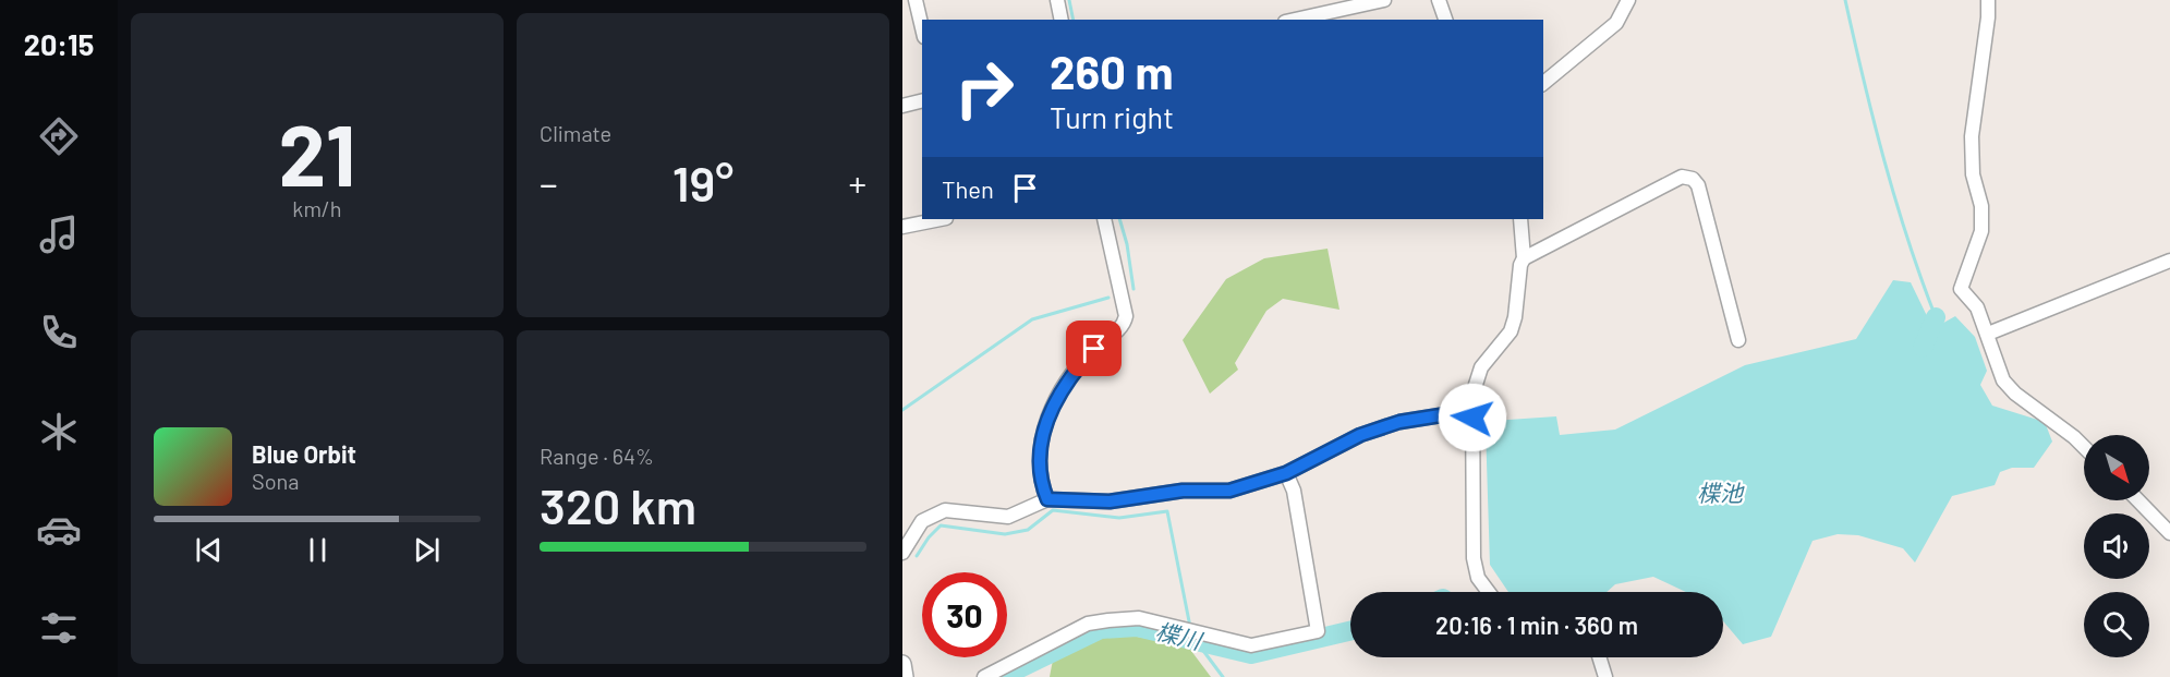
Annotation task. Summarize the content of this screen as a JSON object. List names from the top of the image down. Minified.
{"water":["楪池","楪川"],"north":"bottom right","page":{"tabs":"20:15","tile":[["21","km/h"],"Climate",["Range · 64%","320 km"]],"turn":["260 m","Turn right"],"heat":["−","19°","+"],"then":"Then","song":["Blue Orbit","Sona"],"limit":"30","trip":"20:16 · 1 min · 360 m"}}
